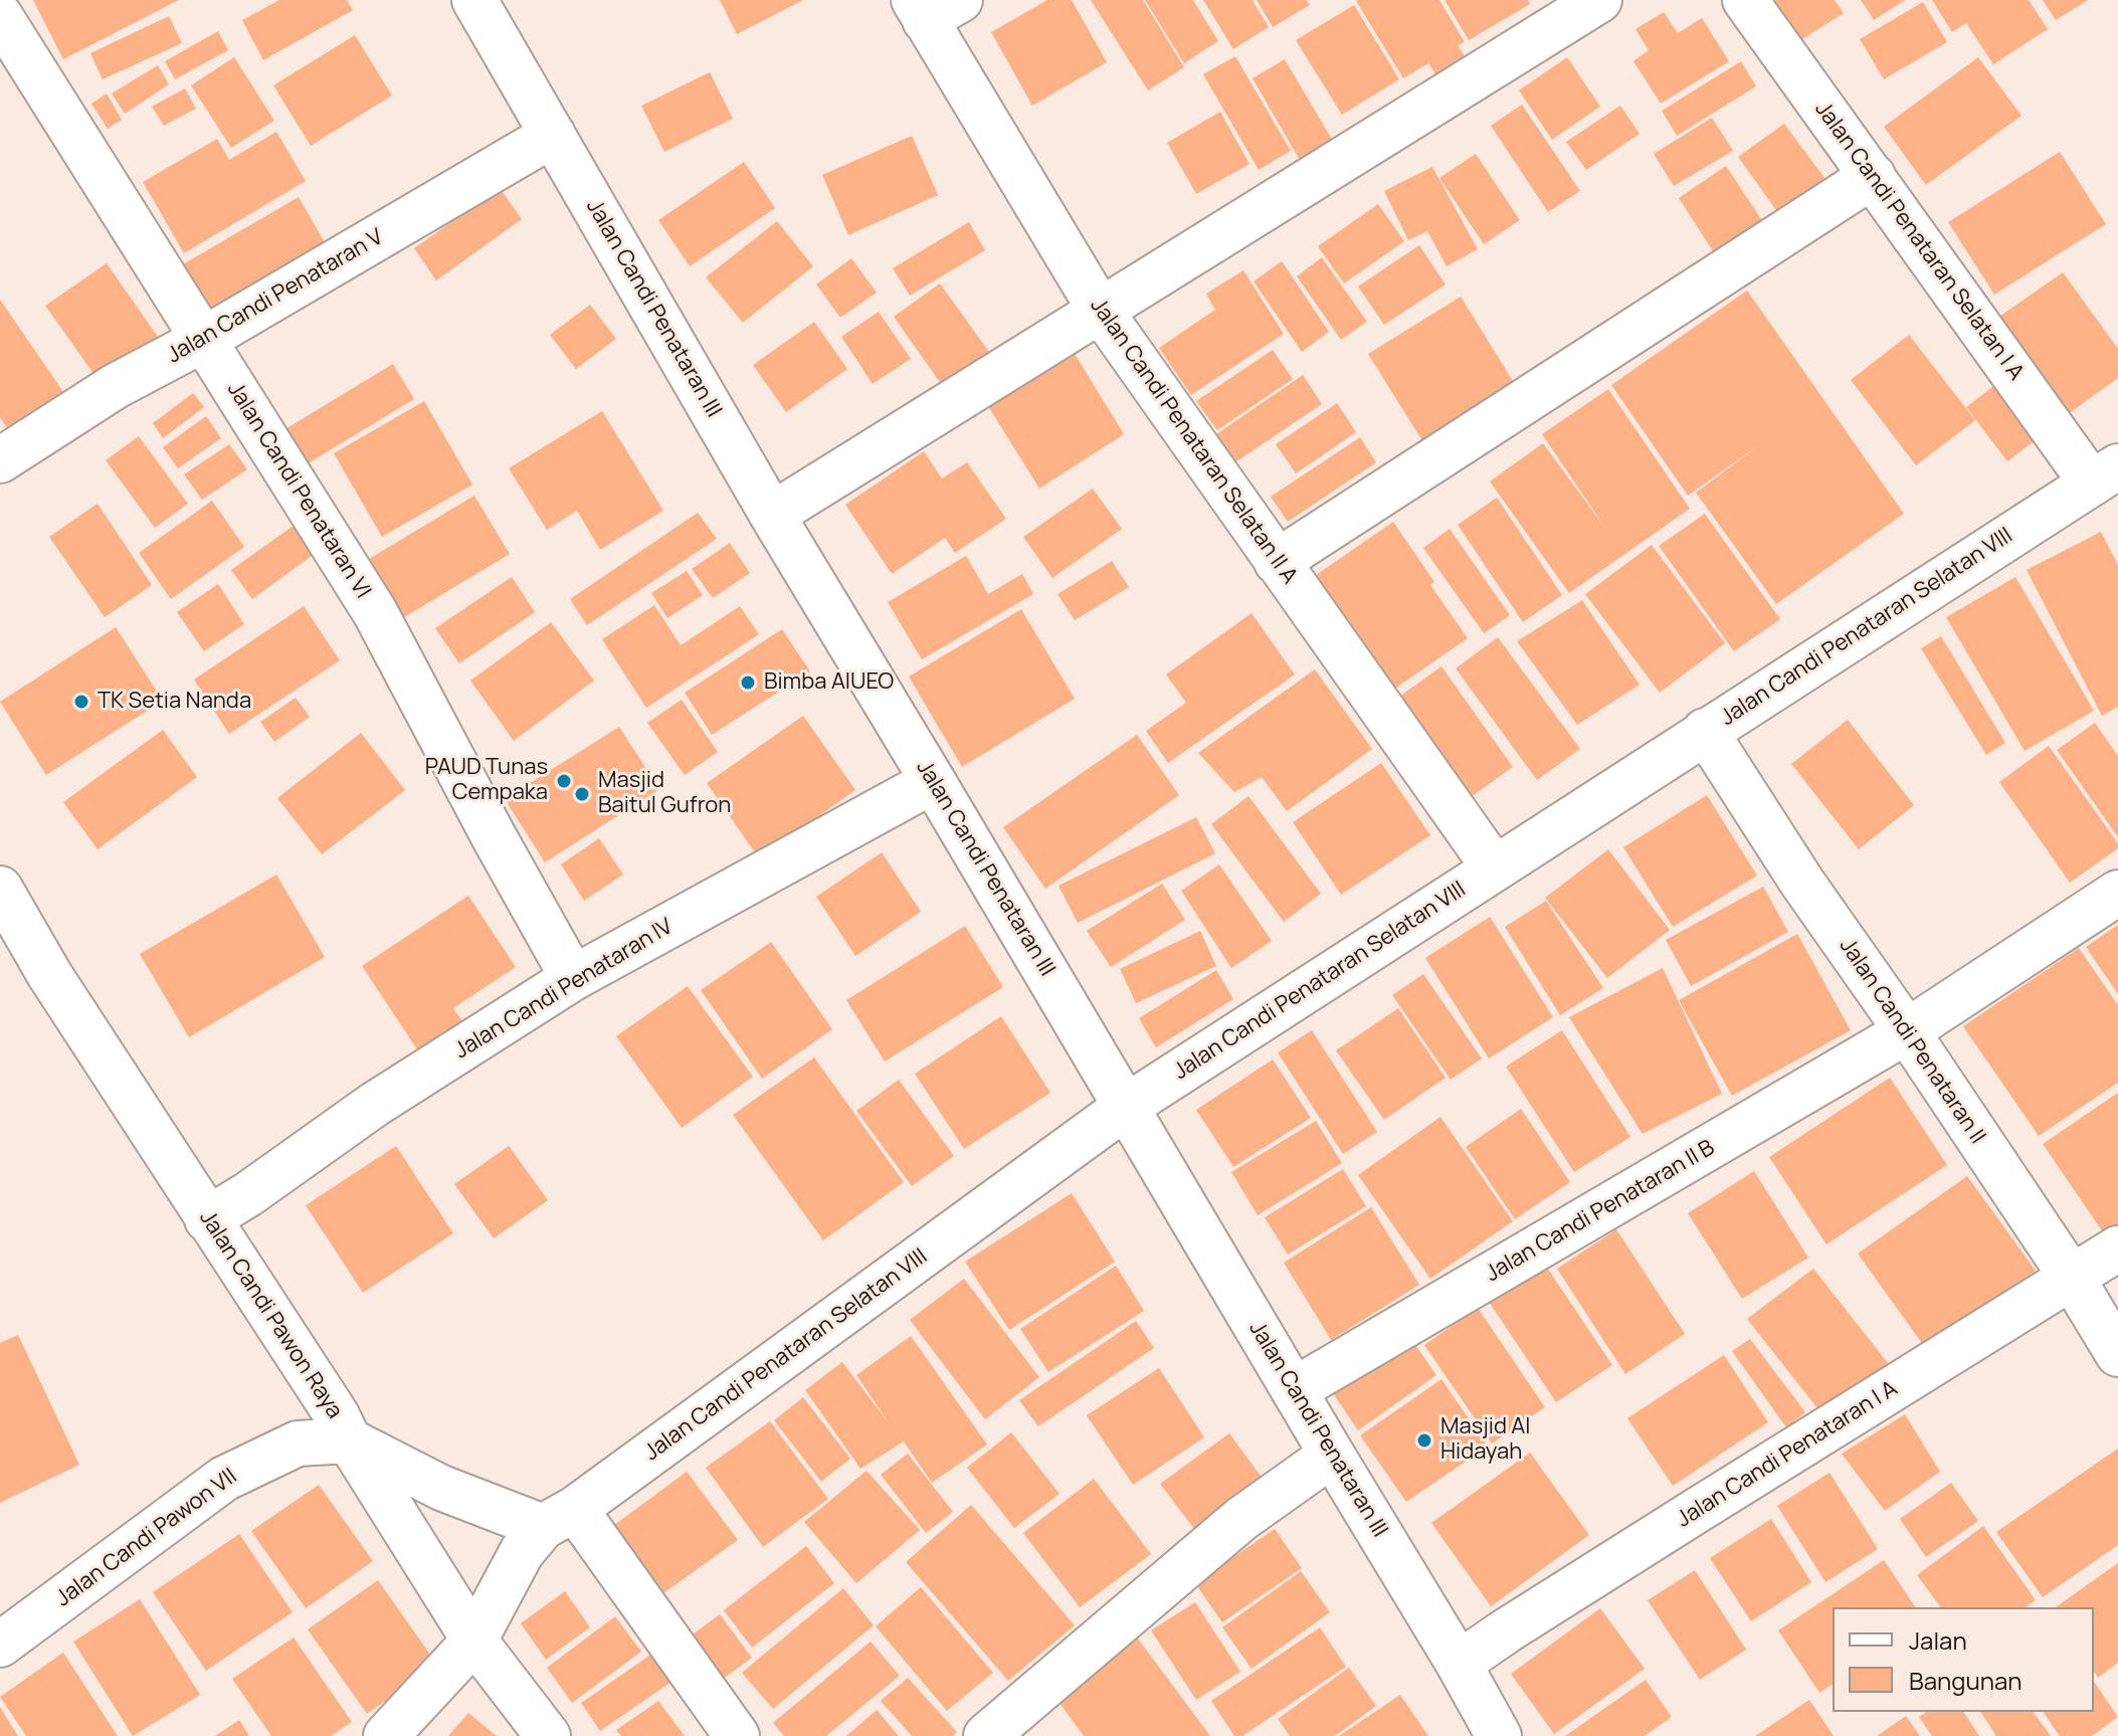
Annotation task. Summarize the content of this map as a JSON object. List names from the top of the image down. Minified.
{"streets":{"street":["Jalan Candi Penataran Selatan I A","Jalan Candi Penataran V","Jalan Candi Penataran III","Jalan Candi Penataran Selatan II A","Jalan Candi Penataran VI","Jalan Candi Penataran Selatan VIII","Jalan Candi Penataran IV","Jalan Candi Penataran II","Jalan Candi Penataran II B","Jalan Candi Pawon Raya","Jalan Candi Penataran I A","Jalan Candi Pawon VII"]},"crossings":[["Jalan Candi Penataran Selatan I A","Jalan Candi Penataran Selatan VIII"],["Jalan Candi Penataran V","Jalan Candi Penataran III"],["Jalan Candi Penataran V","Jalan Candi Penataran VI"],["Jalan Candi Penataran III","Jalan Candi Penataran Selatan VIII"],["Jalan Candi Penataran III","Jalan Candi Penataran IV"],["Jalan Candi Penataran III","Jalan Candi Penataran II B"],["Jalan Candi Penataran III","Jalan Candi Penataran I A"],["Jalan Candi Penataran Selatan II A","Jalan Candi Penataran Selatan VIII"],["Jalan Candi Penataran VI","Jalan Candi Penataran IV"],["Jalan Candi Penataran Selatan VIII","Jalan Candi Penataran II"],["Jalan Candi Penataran Selatan VIII","Jalan Candi Pawon Raya"],["Jalan Candi Penataran IV","Jalan Candi Pawon Raya"],["Jalan Candi Penataran II","Jalan Candi Penataran II B"],["Jalan Candi Penataran II","Jalan Candi Penataran I A"],["Jalan Candi Pawon Raya","Jalan Candi Pawon VII"]],"places":["Bimba AIUEO","TK Setia Nanda","PAUD Tunas Cempaka","Masjid Baitul Gufron","Masjid Al Hidayah"],"legend":["Jalan","Bangunan"]}
